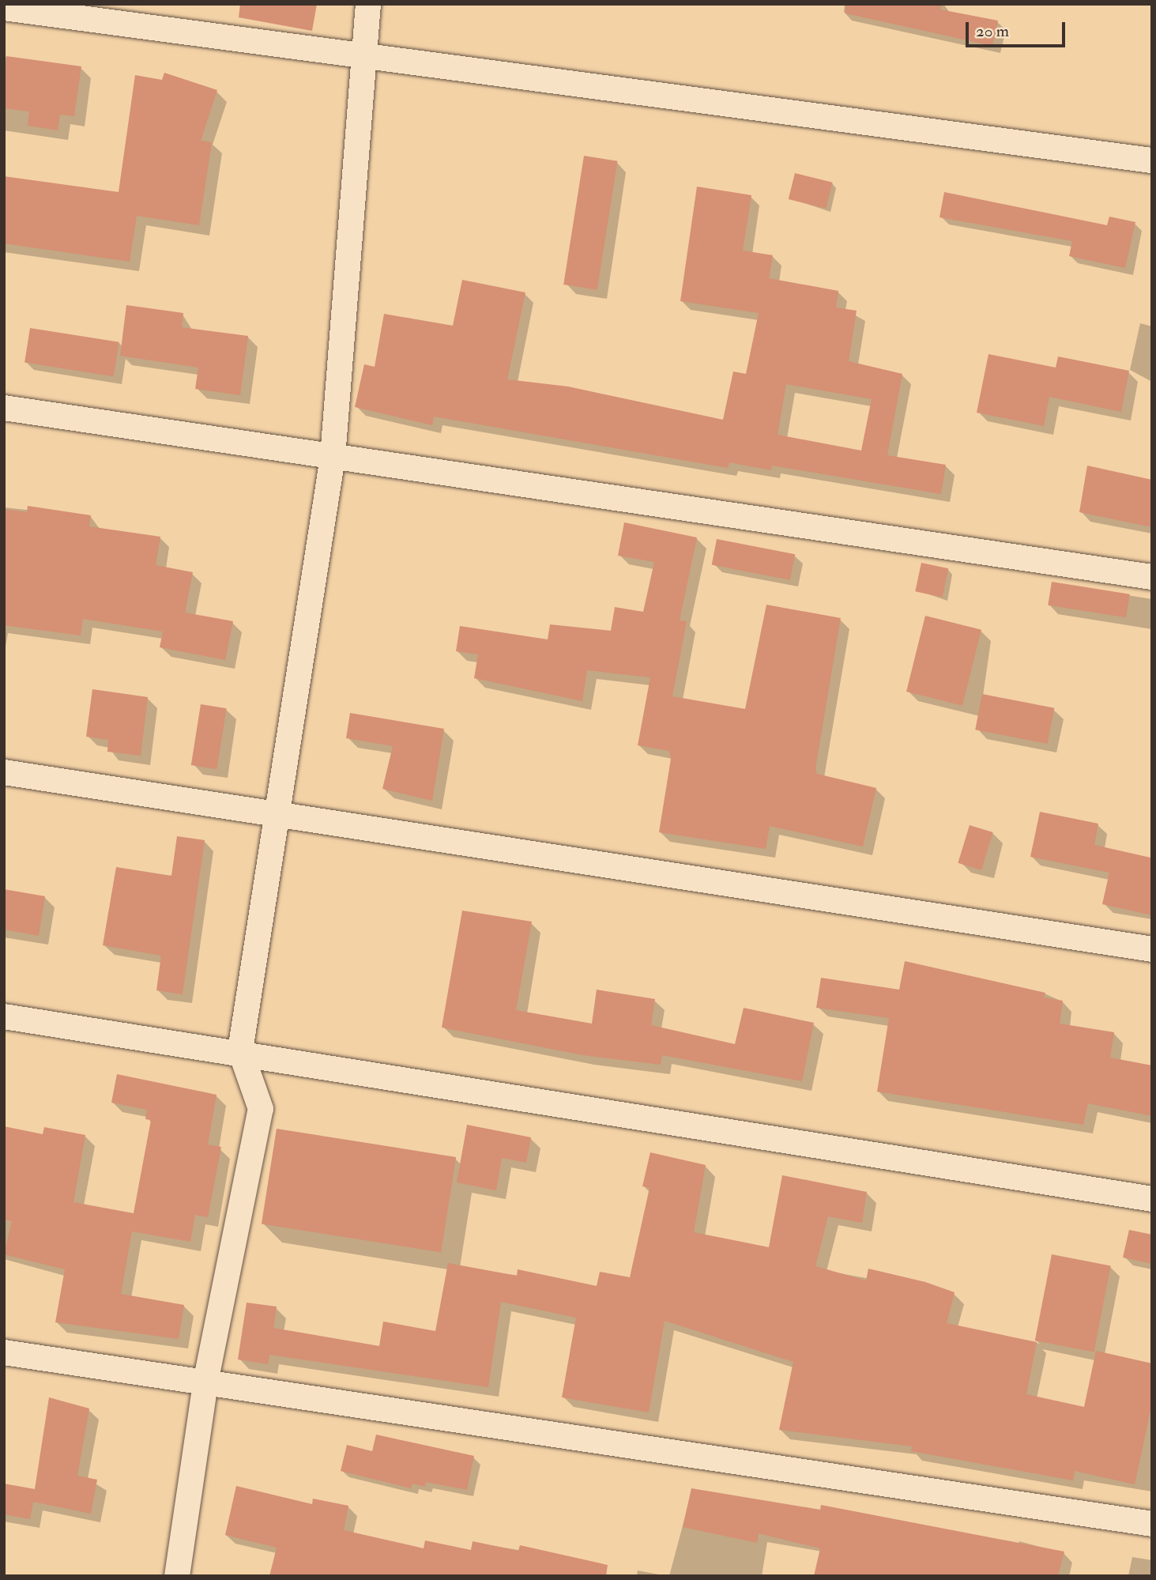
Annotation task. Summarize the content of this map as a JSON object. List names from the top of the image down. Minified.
{"scale_bar":"20 m"}
